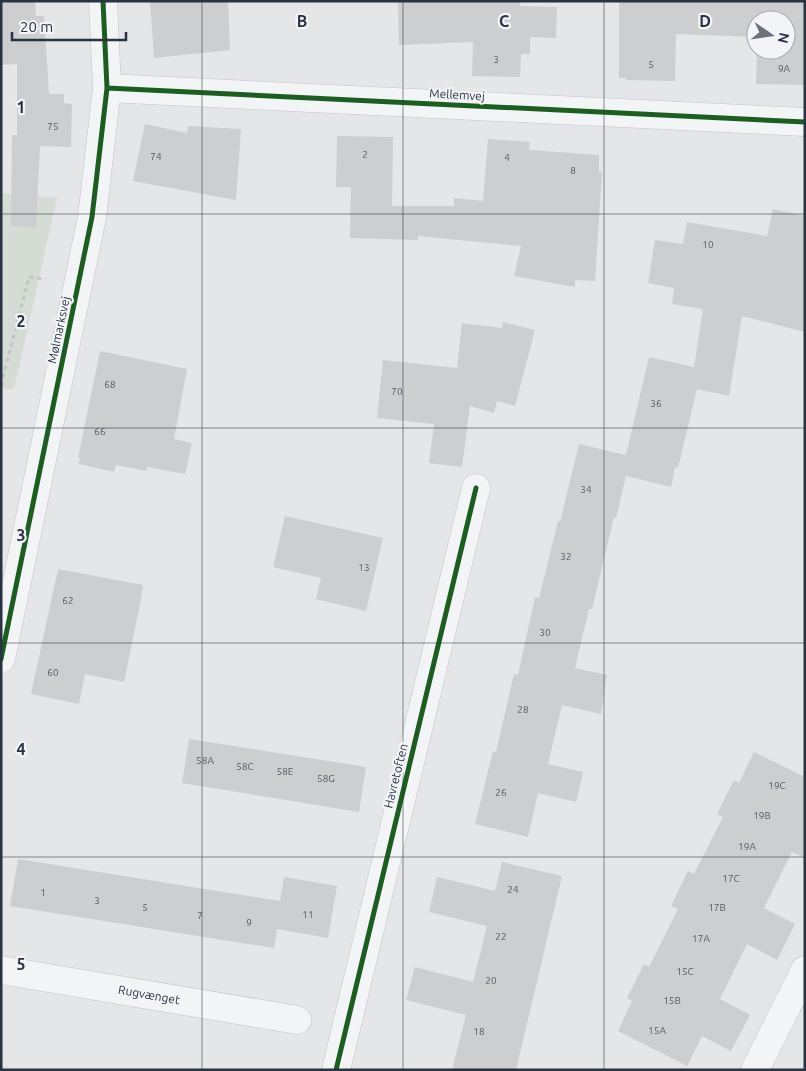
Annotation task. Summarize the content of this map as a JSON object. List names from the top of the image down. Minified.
{"streets":{"street":["Mellemvej","Mølmarksvej","Havretoften","Rugvænget"]},"crossings":[["Mellemvej","Mølmarksvej"]],"house_numbers":["3","5","9A","75","2","74","4","8","10","68","70","36","66","34","32","13","62","30","60","28","58A","58C","58E","58G","19C","26","19B","19A","17C","24","1","3","5","17B","11","7","9","22","17A","15C","20","15B","15A","18"],"scale_bar":"20 m","north":"right","grid":{"columns":["B","C","D"],"rows":["1","2","3","4","5"]}}
